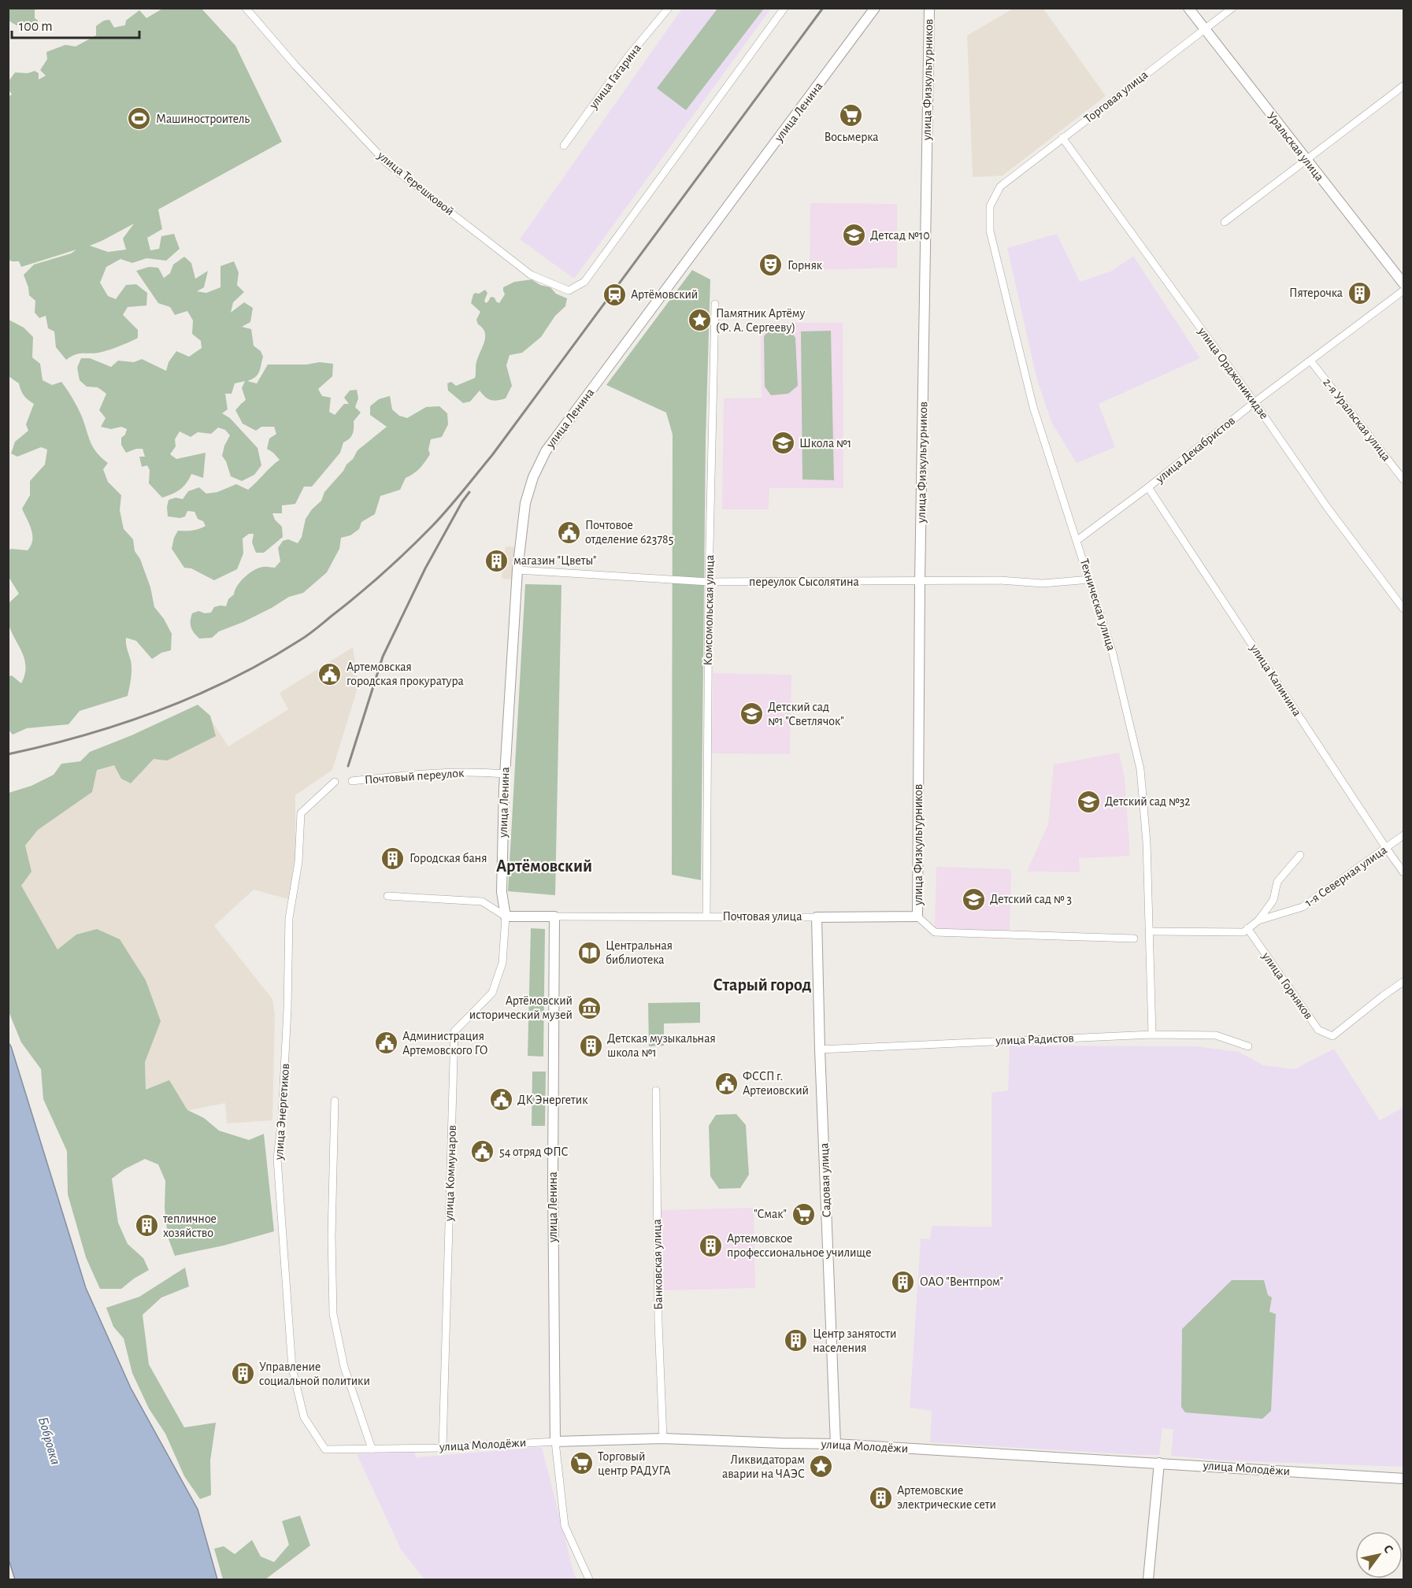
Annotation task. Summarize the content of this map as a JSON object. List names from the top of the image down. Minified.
{"streets":{"street":["улица Гагарина","улица Физкультурников","Торговая улица","улица Ленина","Уральская улица","улица Терешковой","улица Орджоникидзе","2-я Уральская улица","улица Декабристов","переулок Сысолятина","Техническая улица","Комсомольская улица","улица Калинина","Почтовый переулок","1-я Северная улица","Почтовая улица","улица Горняков","улица Радистов","улица Энергетиков","улица Коммунаров","Садовая улица","Банковская улица","улица Молодёжи"]},"crossings":[["улица Физкультурников","переулок Сысолятина"],["улица Физкультурников","Почтовая улица"],["Торговая улица","Уральская улица"],["Торговая улица","улица Орджоникидзе"],["Торговая улица","Техническая улица"],["улица Ленина","переулок Сысолятина"],["улица Ленина","Почтовый переулок"],["улица Ленина","Почтовая улица"],["улица Ленина","улица Коммунаров"],["улица Ленина","улица Молодёжи"],["улица Орджоникидзе","улица Декабристов"],["2-я Уральская улица","улица Декабристов"],["улица Декабристов","Техническая улица"],["улица Декабристов","улица Калинина"],["переулок Сысолятина","Техническая улица"],["переулок Сысолятина","Комсомольская улица"],["Техническая улица","1-я Северная улица"],["Техническая улица","улица Радистов"],["Комсомольская улица","Почтовая улица"],["улица Калинина","1-я Северная улица"],["1-я Северная улица","улица Горняков"],["Почтовая улица","улица Коммунаров"],["Почтовая улица","Садовая улица"],["улица Радистов","Садовая улица"],["улица Энергетиков","улица Молодёжи"],["улица Коммунаров","улица Молодёжи"],["Садовая улица","улица Молодёжи"],["Банковская улица","улица Молодёжи"]],"districts":["Артёмовский","Старый город"],"water":["Бобровка"],"places":{"supermarket":["Восьмерка","\"Смак\"","Торговый центр РАДУГА"],"sports":["Машиностроитель"],"school or university":["Детсад №10","Школа №1","Детский сад №1 \"Светлячок\"","Детский сад №32","Детский сад № 3"],"theatre":["Горняк"],"building":["Пятерочка","магазин \"Цветы\"","Городская баня","Детская музыкальная школа №1","тепличное хозяйство","Артемовское профессиональное училище","ОАО \"Вентпром\"","Центр занятости населения","Управление социальной политики","Артемовские электрические сети"],"station":["Артёмовский"],"place":["Памятник Артёму (Ф. А. Сергееву)","Ликвидаторам аварии на ЧАЭС"],"public building":["Почтовое отделение 623785","Артемовская городская прокуратура","Администрация Артемовского ГО","ФССП г. Артеиовский","ДК Энергетик","54 отряд ФПС"],"library":["Центральная библиотека"],"museum":["Артёмовский исторический музей"]},"scale_bar":"100 m","north":"top right"}
